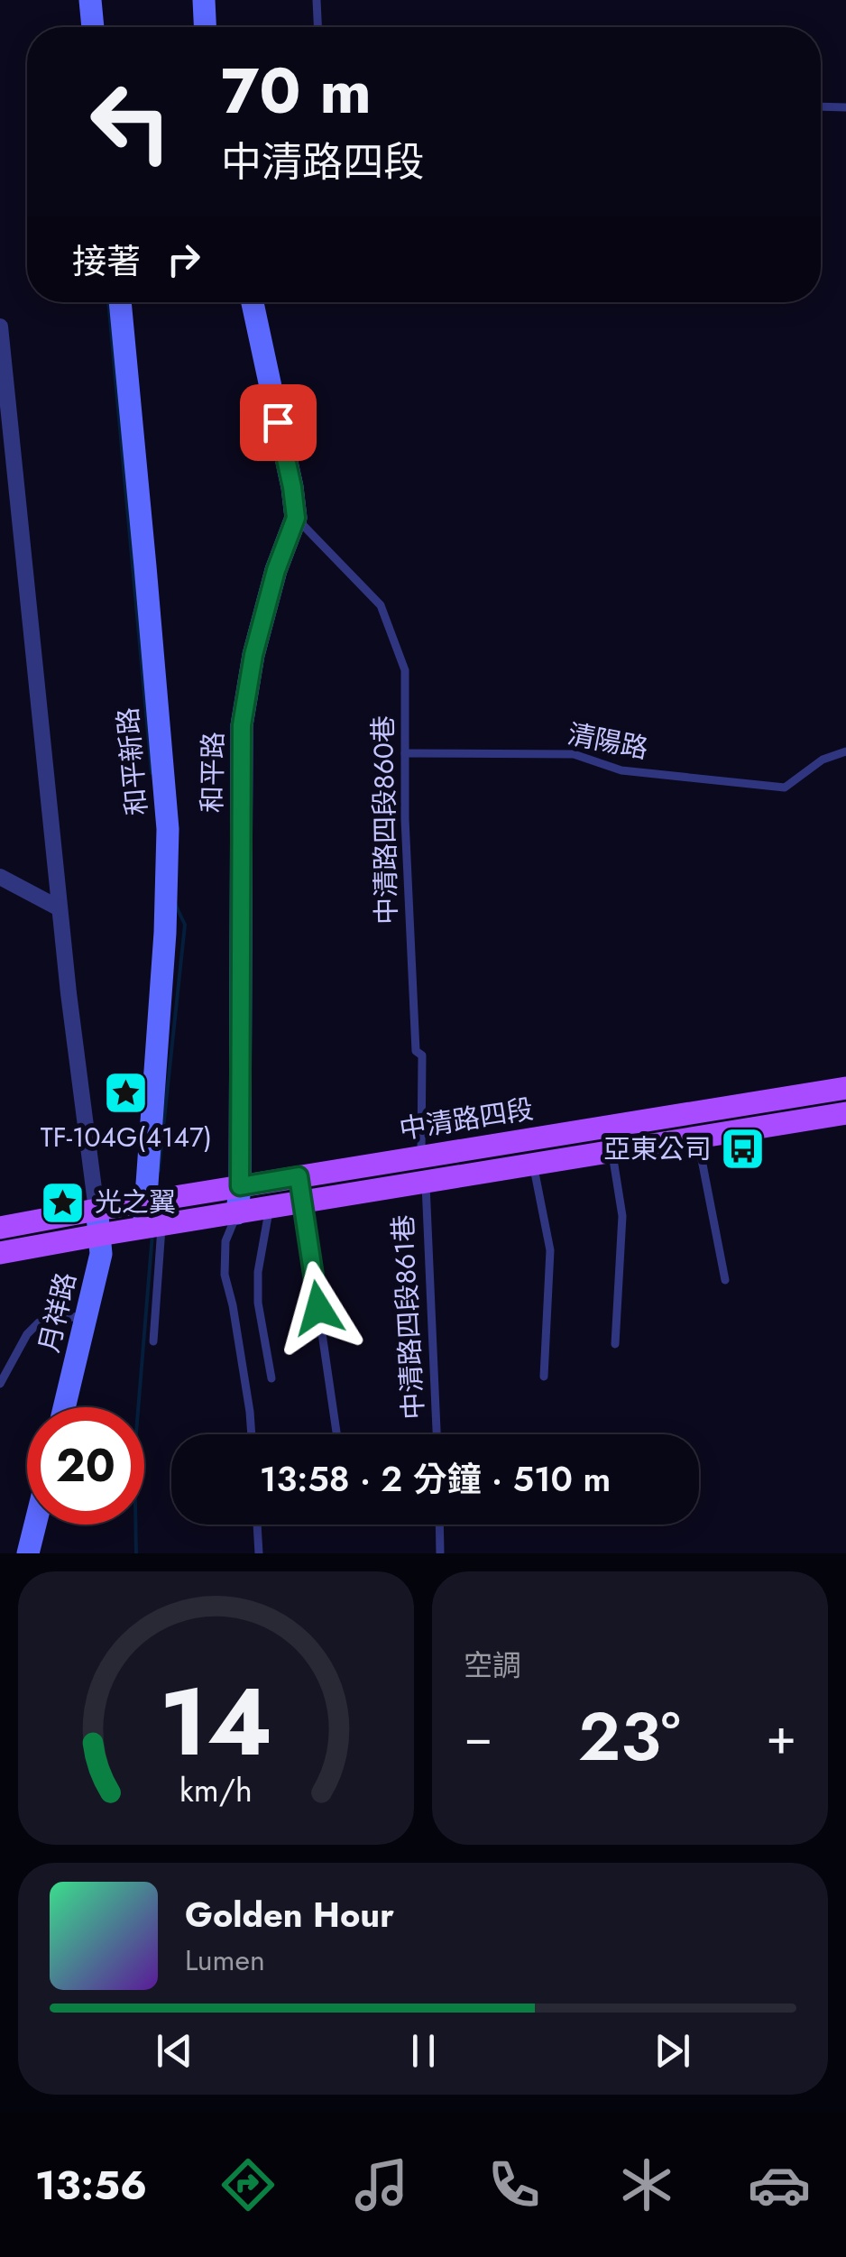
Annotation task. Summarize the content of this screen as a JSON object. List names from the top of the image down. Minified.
{"streets":{"main road":["中清路四段"],"street":["和平新路","和平路","月祥路"],"lane":["清陽路","中清路四段860巷","中清路四段861巷"]},"crossings":[["清陽路","中清路四段860巷"],["和平新路","中清路四段"],["和平路","中清路四段860巷"],["和平路","中清路四段"],["中清路四段860巷","中清路四段"],["中清路四段","月祥路"],["中清路四段","中清路四段861巷"]],"places":{"place":["TF-104G(4147)","光之翼"],"bus stop":["亞東公司"]},"page":{"turn":["70 m","中清路四段"],"then":"接著","limit":"20","trip":"13:58 · 2 分鐘 · 510 m","tile":"空調","heat":["−","23°","+"],"song":["Golden Hour","Lumen"],"tabs":"13:56","gauge":["14","km/h"]}}
